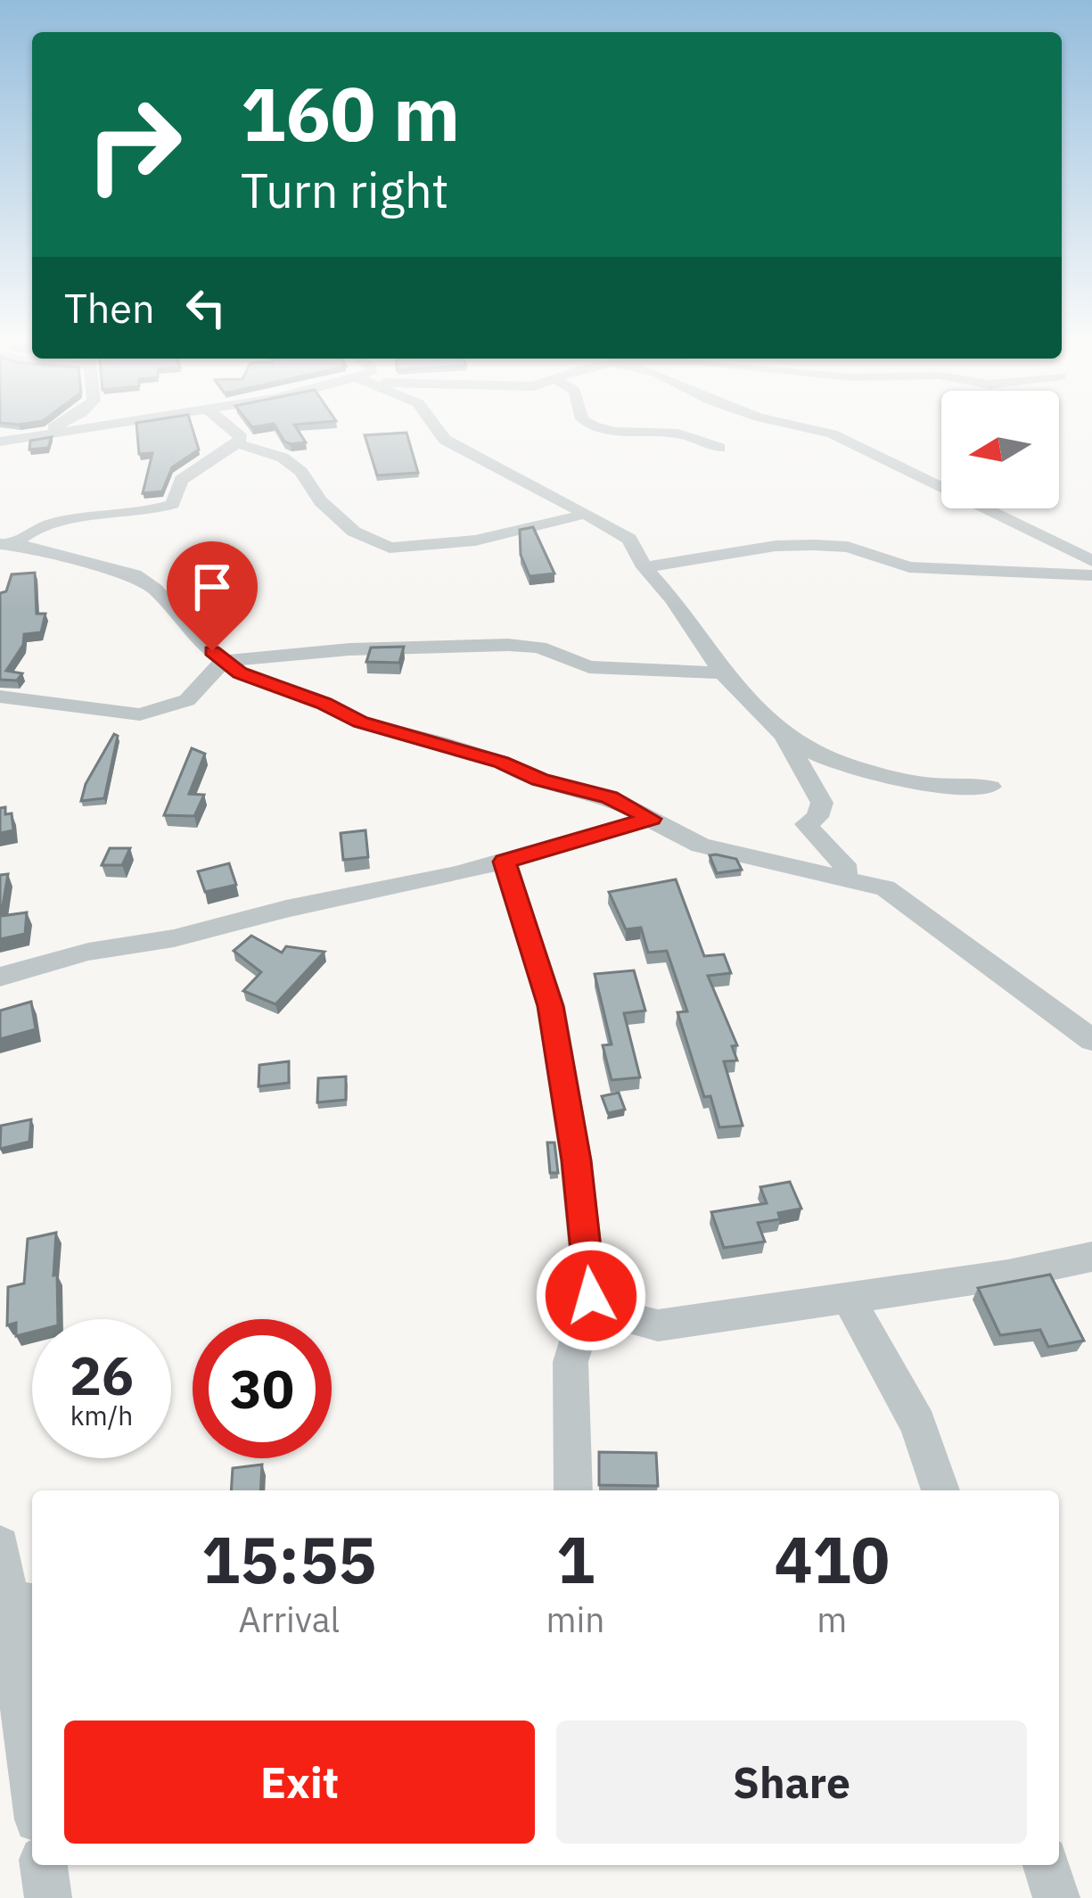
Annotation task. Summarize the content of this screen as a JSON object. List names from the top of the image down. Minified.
{"north":"left","page":{"turn":["160 m","Turn right"],"then":"Then","speed":"26 km/h","limit":"30","eta":["15:55","Arrival","1","min","410","m"],"buttons":["Exit","Share"]}}
